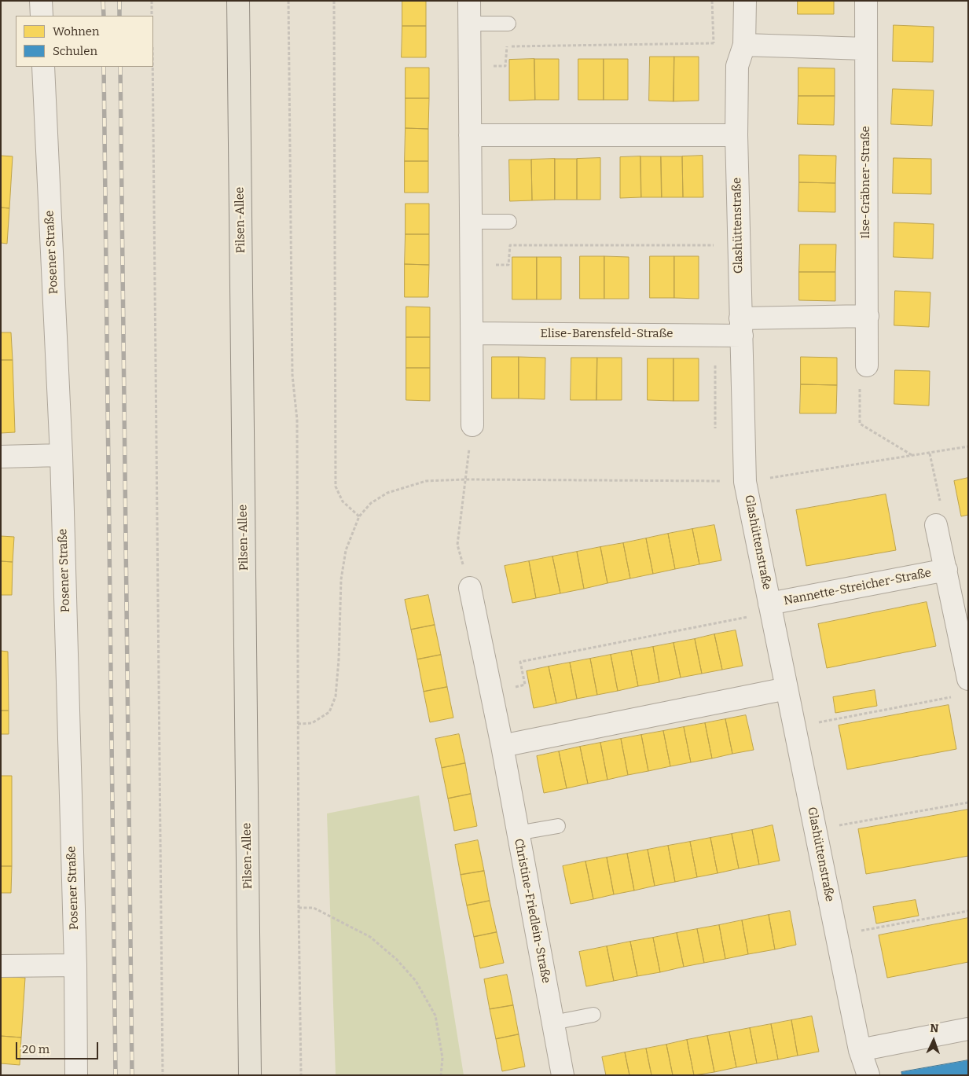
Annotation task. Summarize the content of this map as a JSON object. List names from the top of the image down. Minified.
{"streets":{"main road":["Pilsen-Allee"],"street":["Ilse-Gräbner-Straße","Glashüttenstraße","Posener Straße","Elise-Barensfeld-Straße","Nannette-Streicher-Straße","Christine-Friedlein-Straße"]},"crossings":[["Glashüttenstraße","Elise-Barensfeld-Straße"],["Glashüttenstraße","Nannette-Streicher-Straße"]],"legend":["Wohnen","Schulen"],"scale_bar":"20 m","north":"top"}
